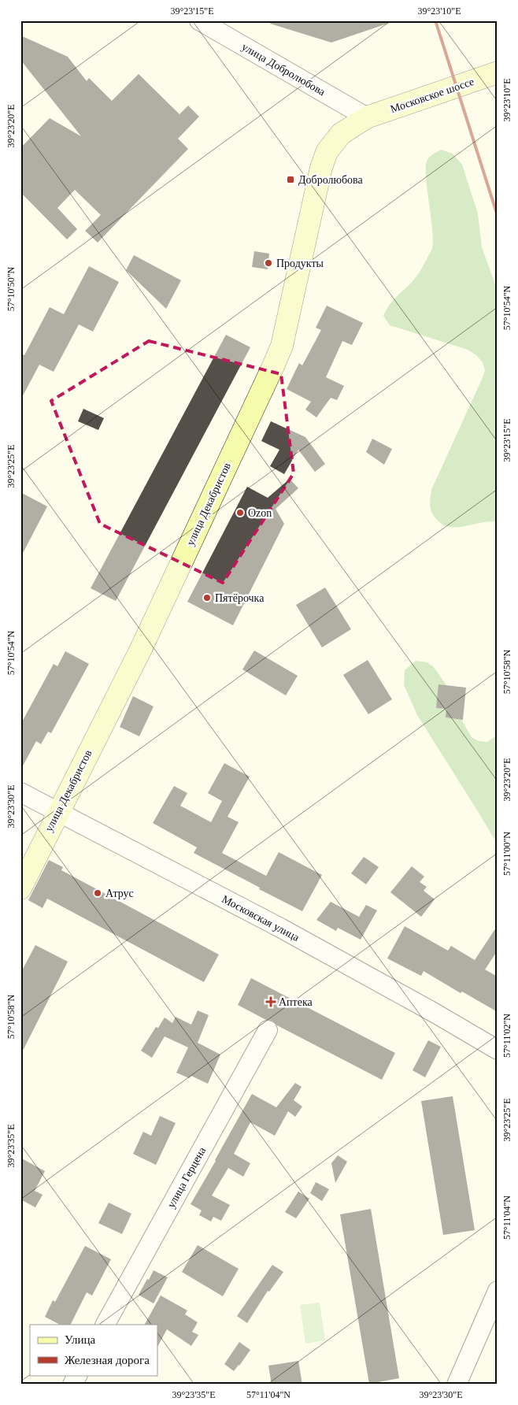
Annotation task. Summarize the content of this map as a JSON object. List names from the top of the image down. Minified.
{"streets":{"street":["улица Добролюбова","Московское шоссе","улица Декабристов","Московская улица","улица Герцена"]},"crossings":[["улица Добролюбова","Московское шоссе"],["улица Добролюбова","улица Декабристов"],["Московское шоссе","улица Декабристов"],["улица Декабристов","Московская улица"]],"places":{"transit":["Добролюбова"],"other":["Продукты","Ozon","Пятёрочка","Атрус"],"health":["Аптека"]},"legend":["Улица","Железная дорога"],"coordinates":["39°23'15\"E","39°23'10\"E","39°23'20\"E","57°10'50\"N","57°10'54\"N","39°23'25\"E","57°10'58\"N","39°23'30\"E","57°11'00\"N","57°11'02\"N","39°23'35\"E","57°11'04\"N"]}
